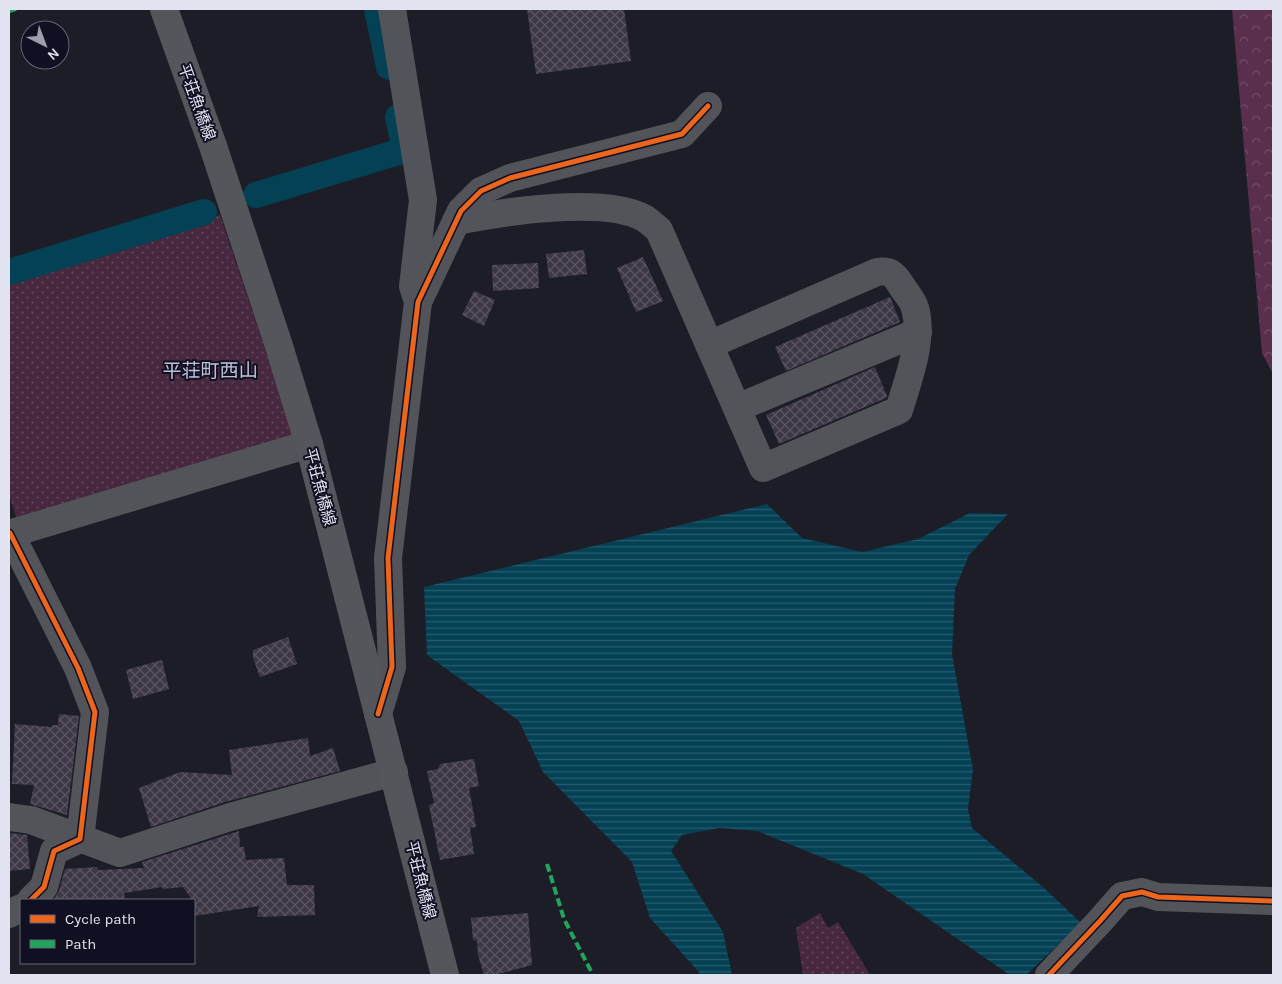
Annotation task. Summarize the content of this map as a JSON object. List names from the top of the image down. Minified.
{"streets":{"main road":["平荘魚橋線"]},"districts":["平荘町西山"],"legend":["Cycle path","Path"],"north":"bottom right"}
